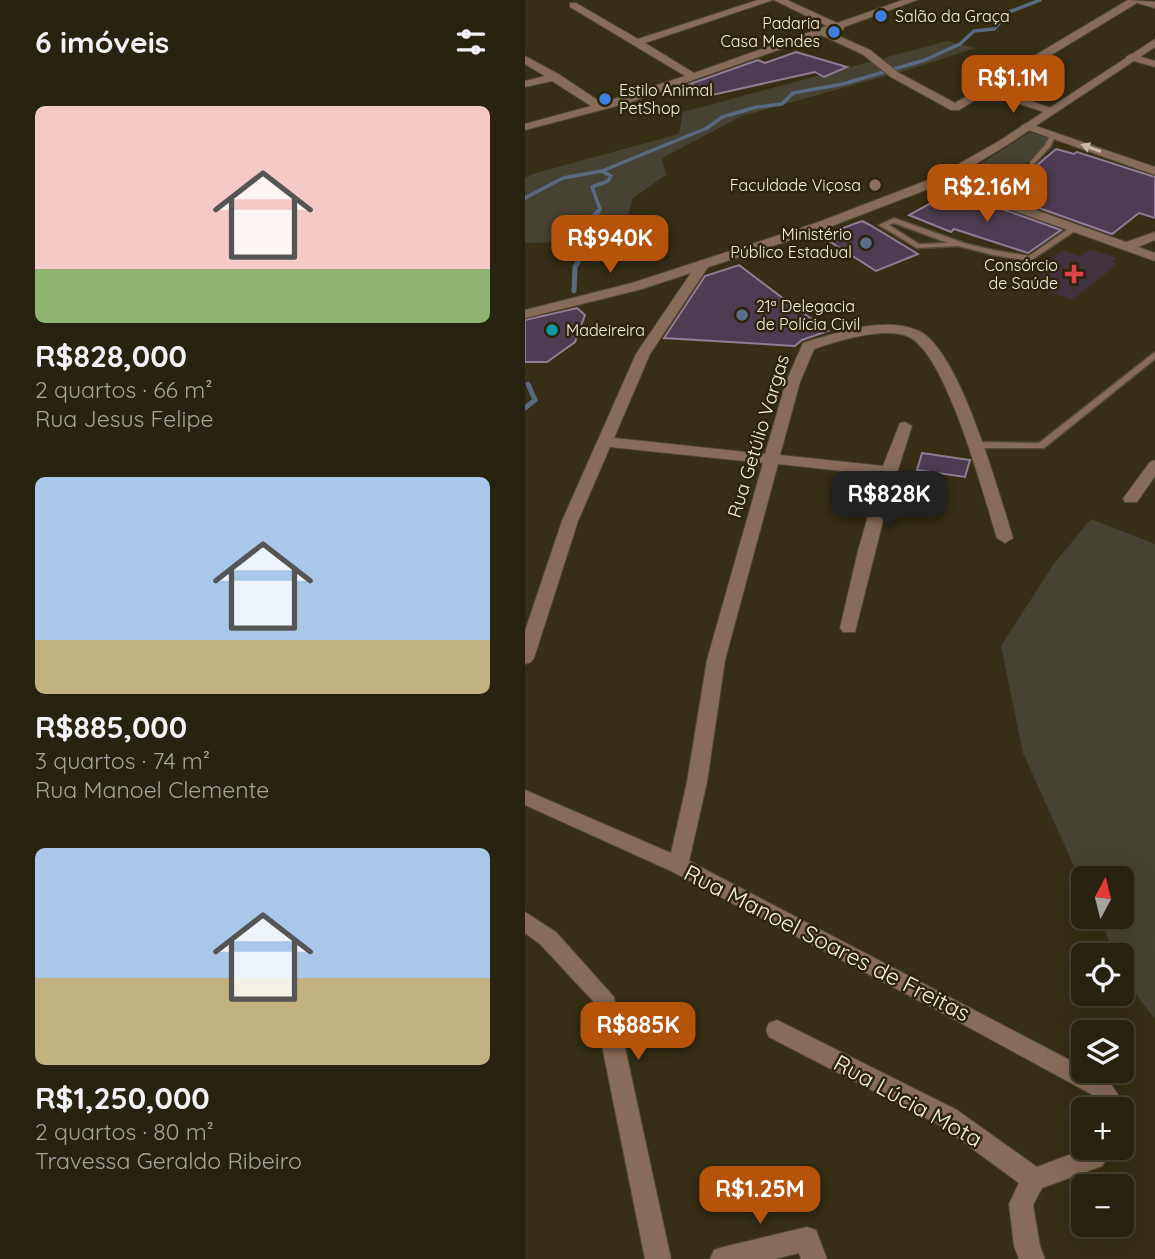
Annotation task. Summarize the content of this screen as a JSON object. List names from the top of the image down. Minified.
{"streets":{"street":["Rua Getúlio Vargas","Rua Manoel Soares de Freitas","Rua Lúcia Mota"]},"crossings":[["Rua Getúlio Vargas","Rua Manoel Soares de Freitas"]],"places":{"other":["Salão da Graça","Padaria Casa Mendes","Estilo Animal PetShop","Faculdade Viçosa","Ministério Público Estadual","21ª Delegacia de Polícia Civil","Madeireira"],"health":["Consórcio de Saúde"]},"north":"top","page":{"heading":"6 imóveis","price":["R$1.1M","R$2.16M","R$940K","R$828K","R$885K","R$1.25M"],"list":[{"name":"R$828,000","note":"2 quartos · 66 m² · Rua Jesus Felipe"},{"name":"R$885,000","note":"3 quartos · 74 m² · Rua Manoel Clemente"},{"name":"R$1,250,000","note":"2 quartos · 80 m² · Travessa Geraldo Ribeiro"}],"map_buttons":["+","−"]}}
